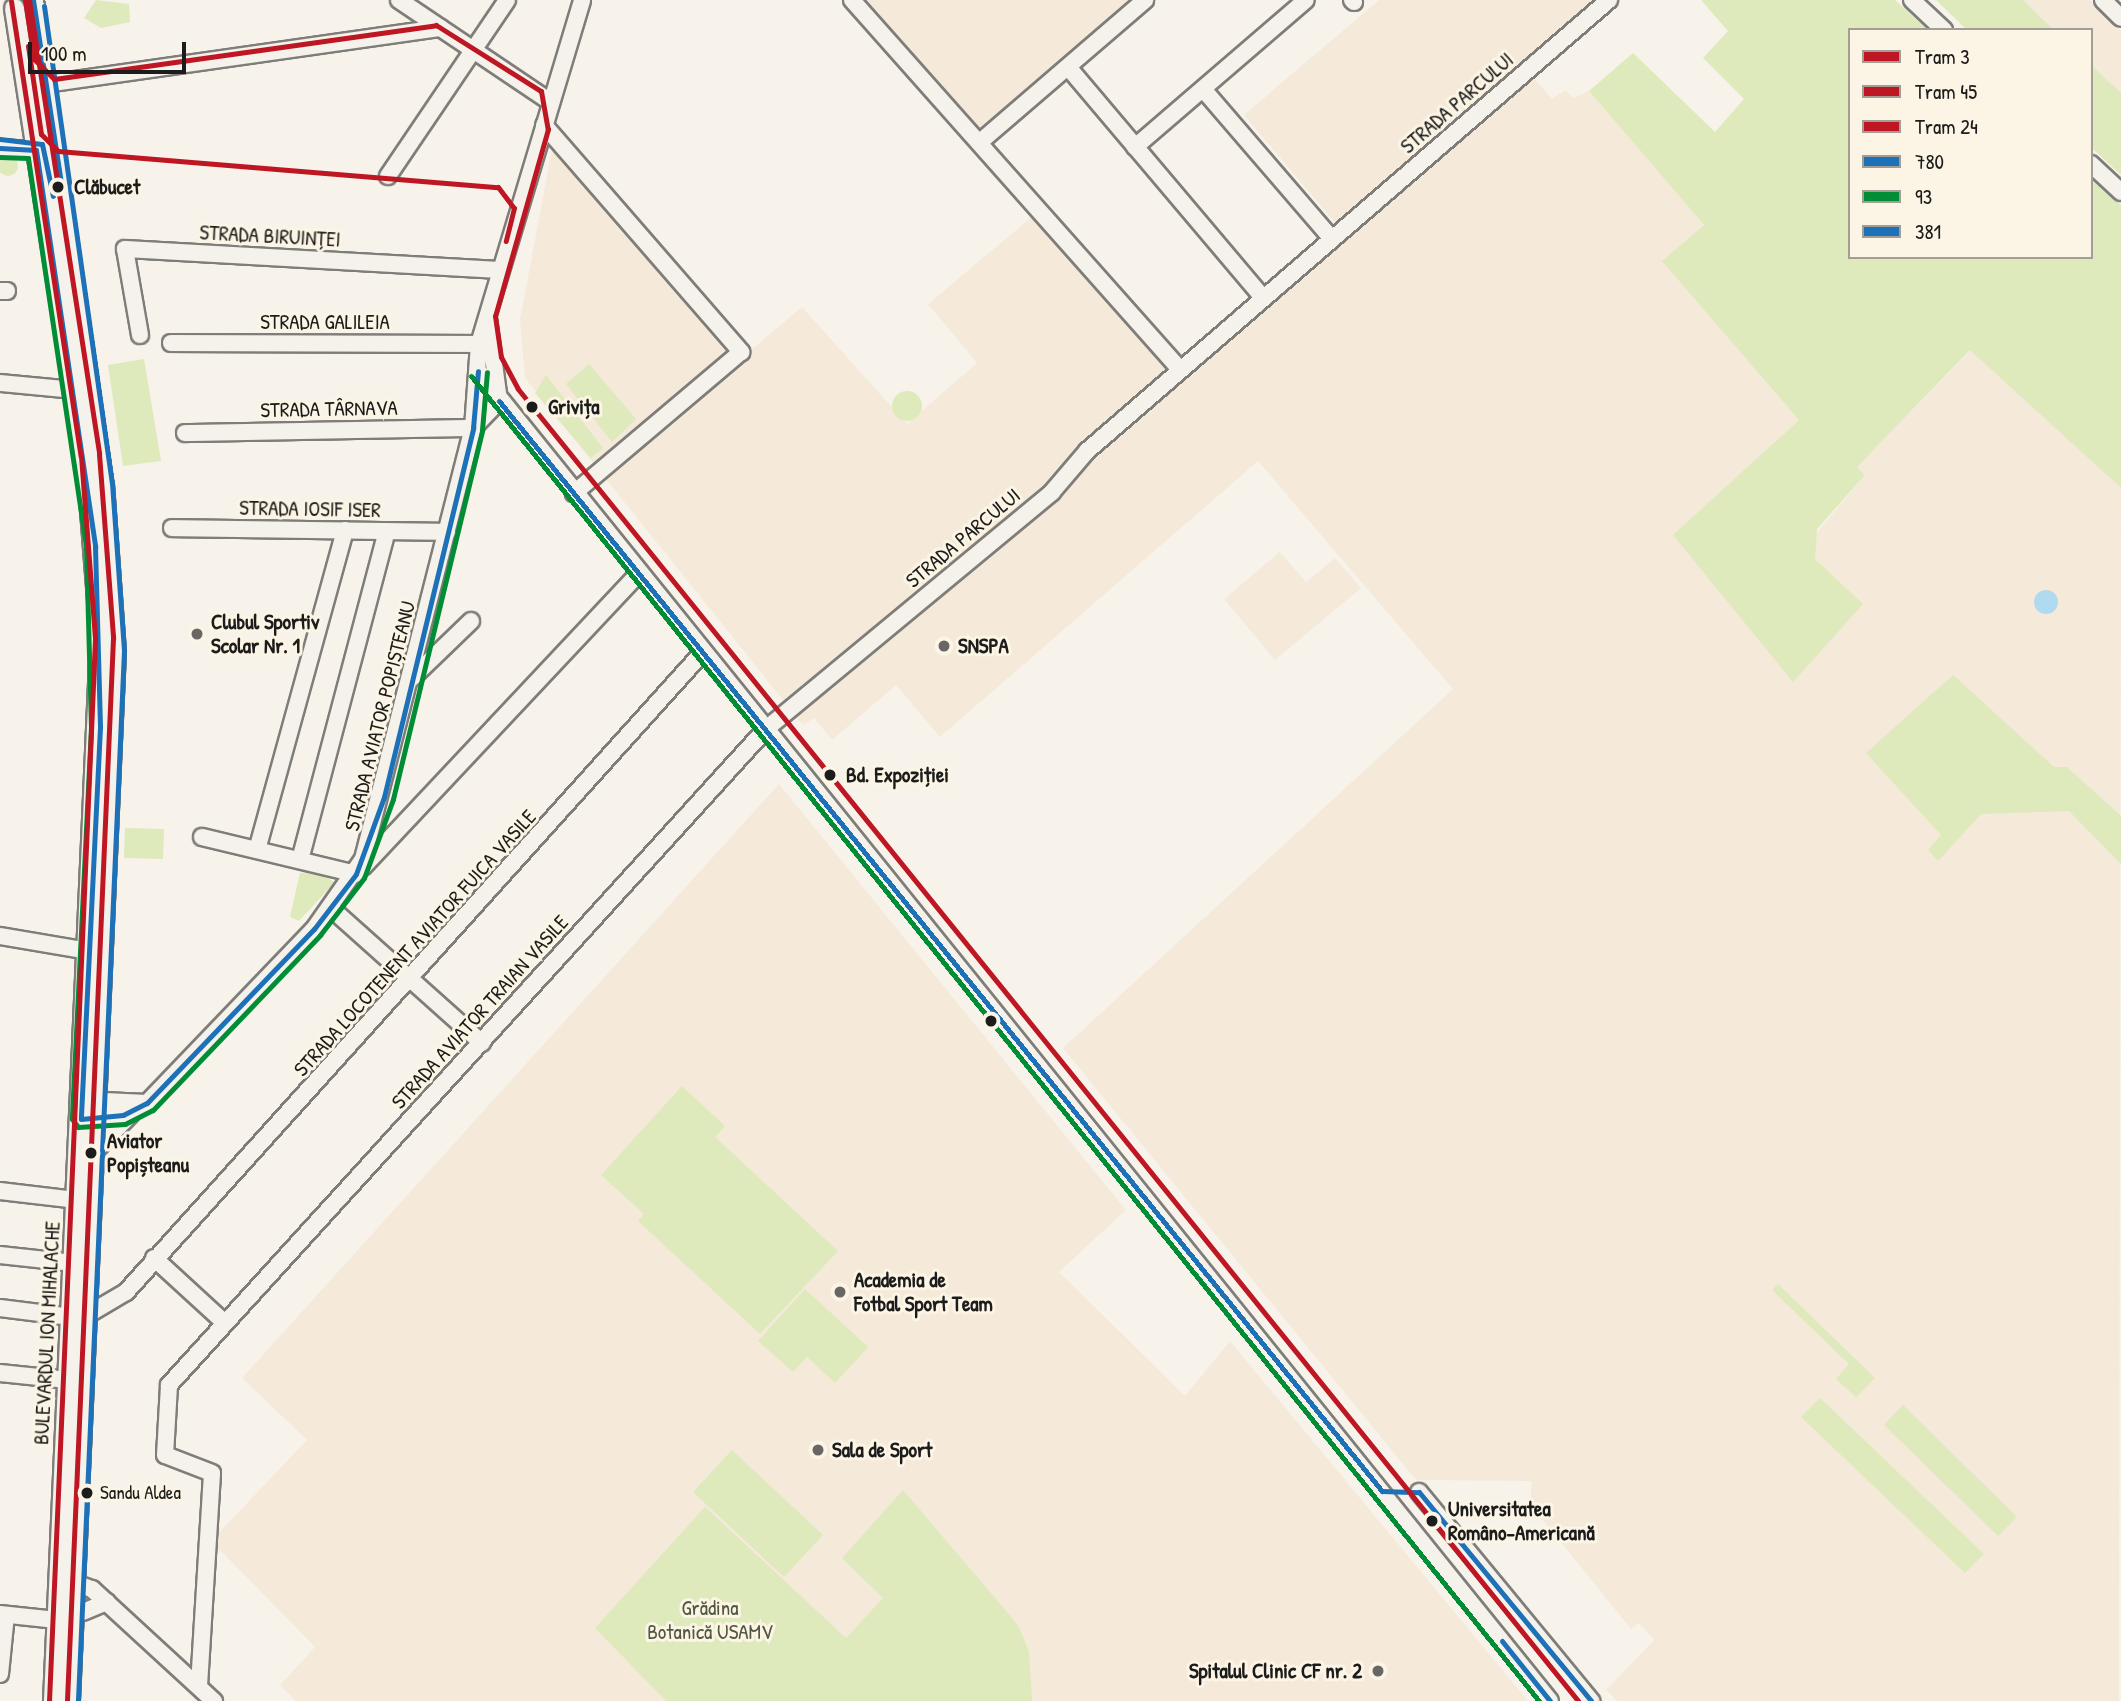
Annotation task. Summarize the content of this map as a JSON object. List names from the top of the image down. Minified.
{"streets":{"main road":["BULEVARDUL ION MIHALACHE"],"street":["STRADA PARCULUI","STRADA BIRUINȚEI","STRADA GALILEIA","STRADA TÂRNAVA","STRADA IOSIF ISER","STRADA AVIATOR POPIȘTEANU","STRADA LOCOTENENT AVIATOR FUICA VASILE","STRADA AVIATOR TRAIAN VASILE"]},"crossings":[["STRADA PARCULUI","STRADA AVIATOR TRAIAN VASILE"],["STRADA BIRUINȚEI","STRADA AVIATOR POPIȘTEANU"],["STRADA GALILEIA","STRADA AVIATOR POPIȘTEANU"],["STRADA TÂRNAVA","STRADA AVIATOR POPIȘTEANU"],["STRADA IOSIF ISER","STRADA AVIATOR POPIȘTEANU"],["STRADA AVIATOR POPIȘTEANU","BULEVARDUL ION MIHALACHE"],["STRADA LOCOTENENT AVIATOR FUICA VASILE","BULEVARDUL ION MIHALACHE"]],"parks":["Grădina Botanică USAMV"],"places":["Clăbucet","Grivița","Clubul Sportiv Scolar Nr. 1","SNSPA","Bd. Expoziției","Aviator Popișteanu","Academia de Fotbal Sport Team","Sala de Sport","Sandu Aldea","Universitatea Româno-Americană","Spitalul Clinic CF nr. 2"],"lines":["tram line 3","tram line 24","transit line 780","tram line 45","transit line 381","transit line 93"],"legend":["Tram 3","Tram 45","Tram 24","780","93","381"],"scale_bar":"100 m"}
